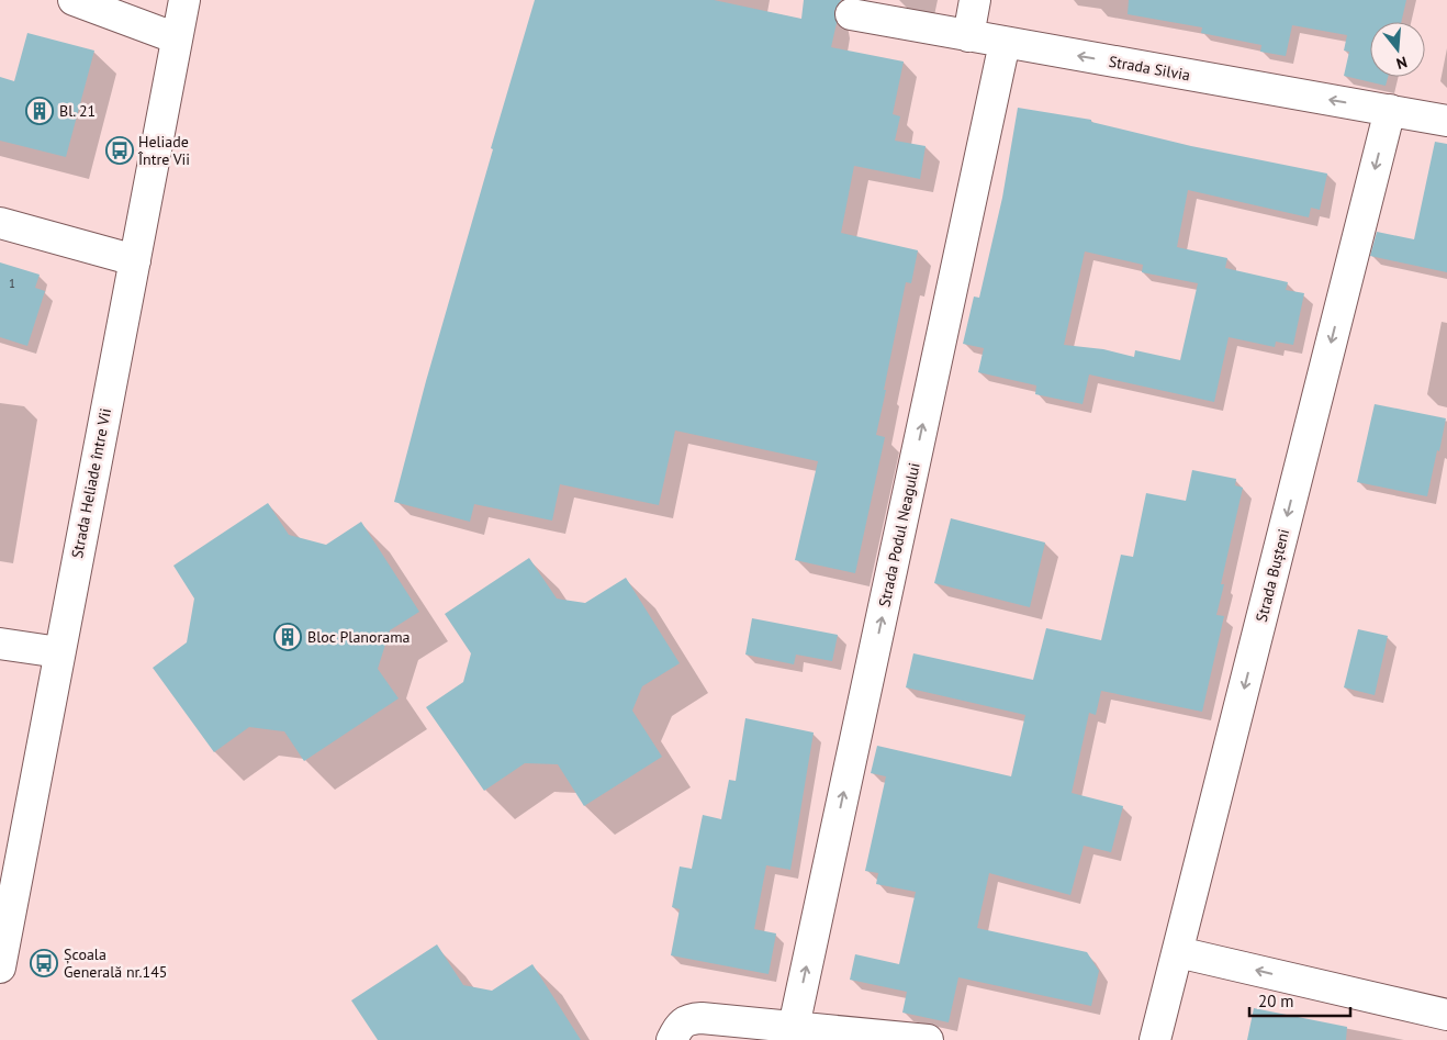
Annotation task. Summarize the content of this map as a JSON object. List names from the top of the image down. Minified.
{"streets":{"street":["Strada Silvia","Strada Heliade între Vii","Strada Podul Neagului","Strada Bușteni"]},"crossings":[["Strada Silvia","Strada Podul Neagului"],["Strada Silvia","Strada Bușteni"]],"one_way":["Strada Silvia","Strada Podul Neagului","Strada Bușteni"],"places":{"building":["Bl. 21","Bloc Planorama"],"bus stop":["Heliade Între Vii","Școala Generală nr.145"]},"house_numbers":["1"],"scale_bar":"20 m","north":"bottom"}
